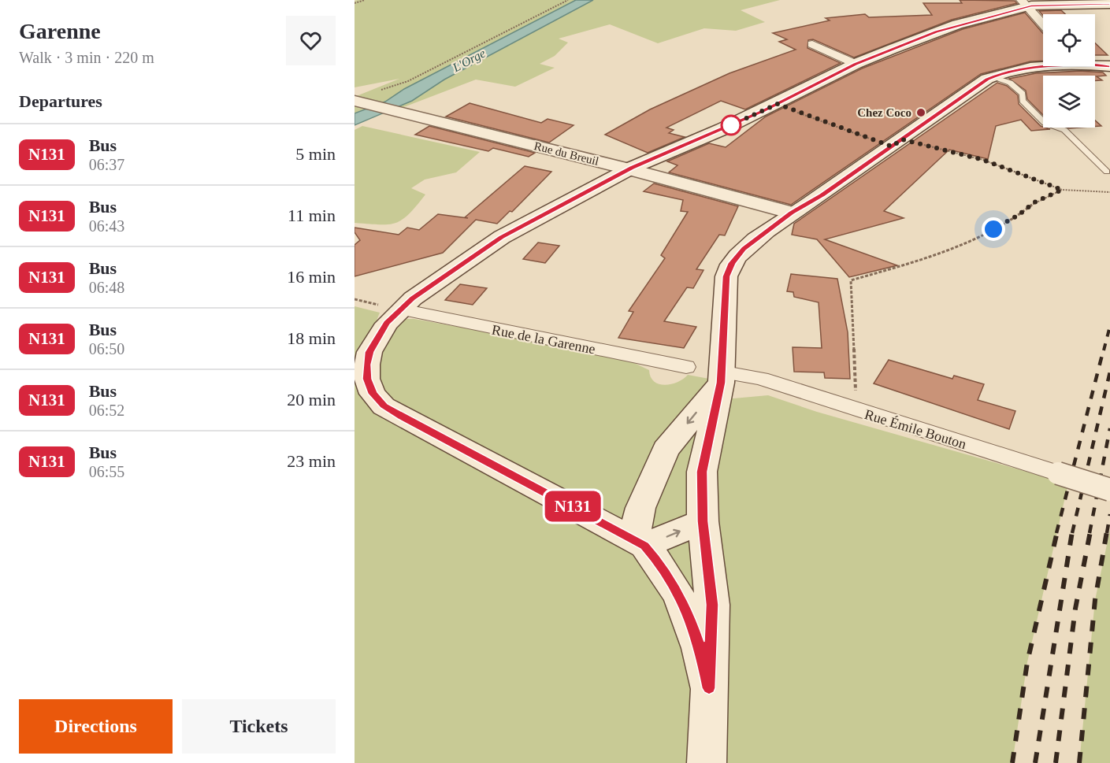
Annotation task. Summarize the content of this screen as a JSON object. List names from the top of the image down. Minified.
{"streets":{"main road":["Rue du Breuil"],"street":["Rue de la Garenne","Rue Émile Bouton"]},"water":["L'Orge"],"places":["Chez Coco"],"lines":["bus line N131"],"page":{"heading":[["Garenne","Walk · 3 min · 220 m"],"Departures"],"on_map":"N131","list":[{"mark":"N131","name":"Bus","note":"06:37","value":"5 min"},{"mark":"N131","name":"Bus","note":"06:43","value":"11 min"},{"mark":"N131","name":"Bus","note":"06:48","value":"16 min"},{"mark":"N131","name":"Bus","note":"06:50","value":"18 min"},{"mark":"N131","name":"Bus","note":"06:52","value":"20 min"},{"mark":"N131","name":"Bus","note":"06:55","value":"23 min"}],"buttons":["Directions","Tickets"]}}
